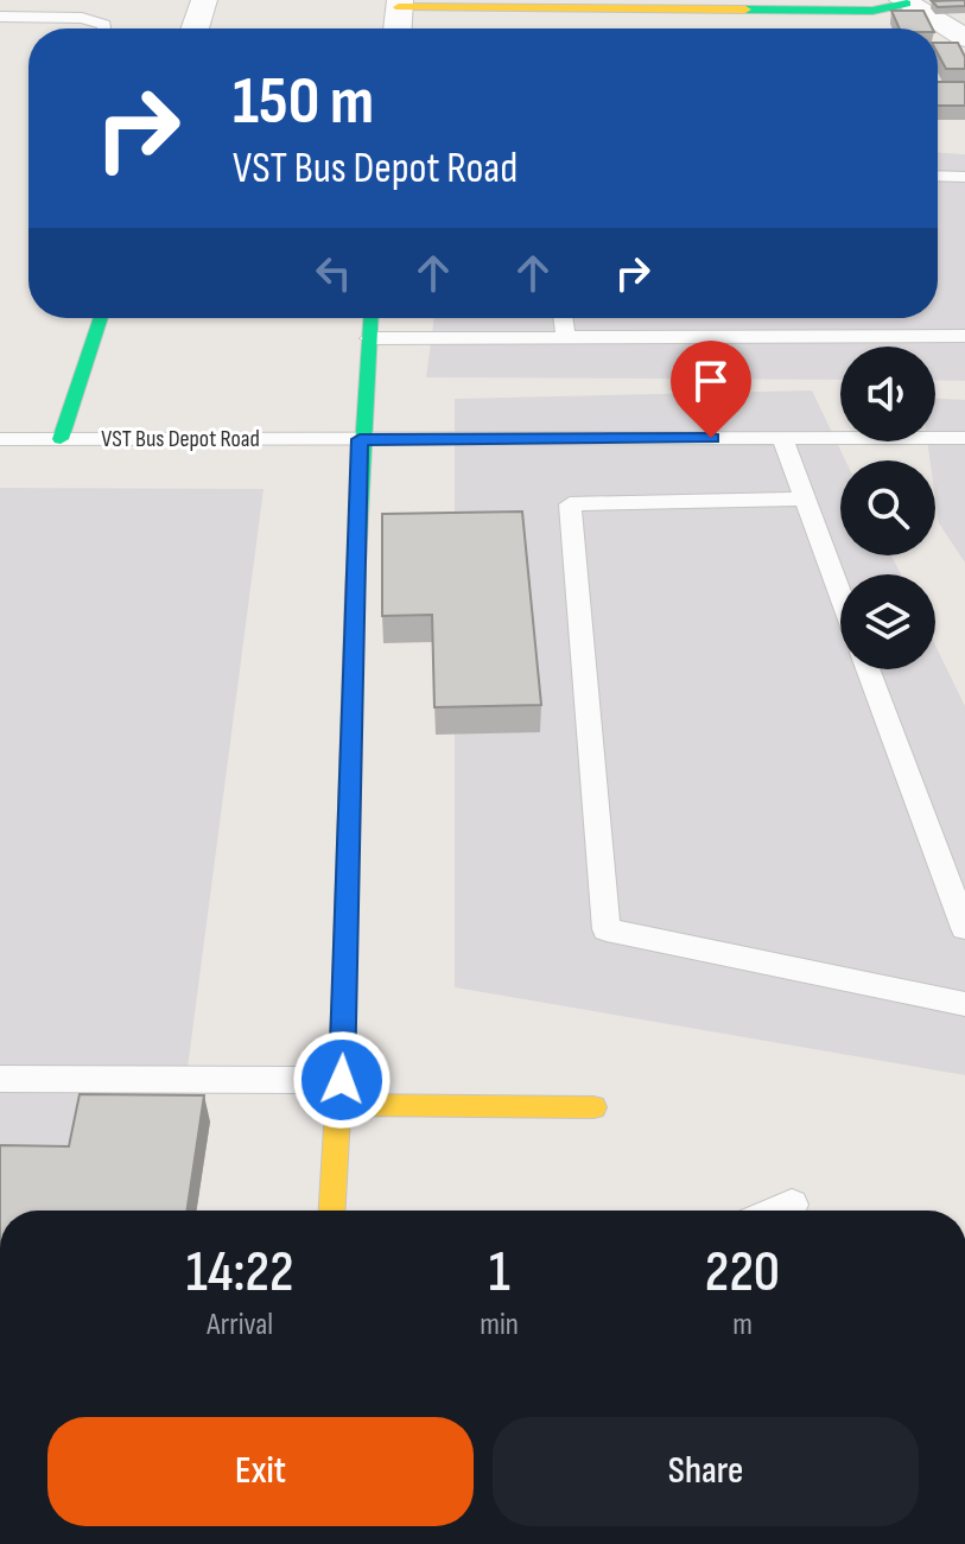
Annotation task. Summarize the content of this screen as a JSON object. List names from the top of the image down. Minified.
{"streets":{"lane":["VST Bus Depot Road"]},"page":{"turn":["150 m","VST Bus Depot Road"],"eta":["14:22","Arrival","1","min","220","m"],"buttons":["Exit","Share"]}}
